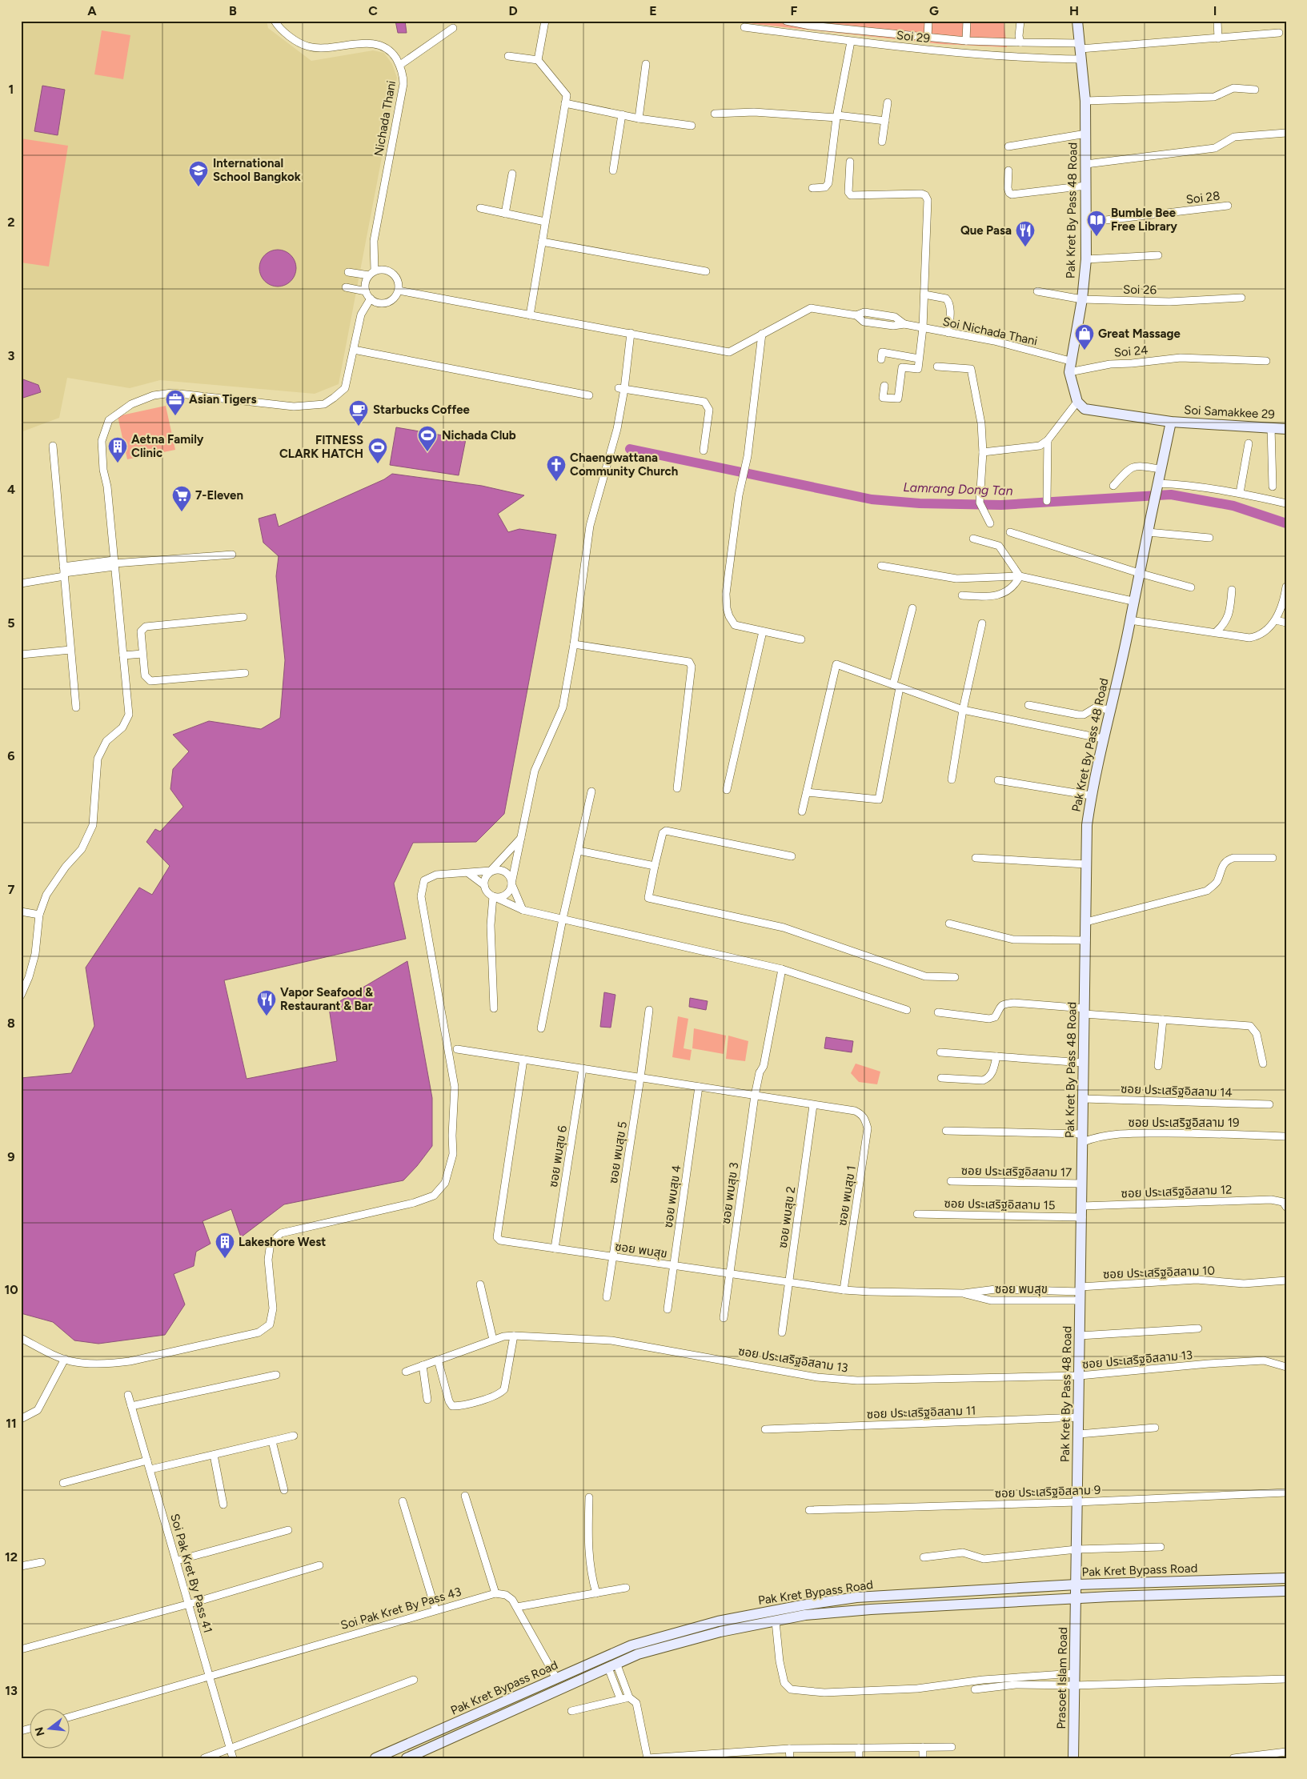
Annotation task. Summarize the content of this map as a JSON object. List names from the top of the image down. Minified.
{"streets":{"street":["Soi 29","Nichada Thani","Soi 28","Pak Kret By Pass 48 Road","Soi 26","Soi Nichada Thani","Soi 24","Soi Samakkee 29","ซอย ประเสริฐอิสลาม 14","ซอย ประเสริฐอิสลาม 19","ซอย พบสุข 5","ซอย พบสุข 6","ซอย ประเสริฐอิสลาม 17","ซอย ประเสริฐอิสลาม 12","ซอย พบสุข 3","ซอย พบสุข 1","ซอย พบสุข 4","ซอย ประเสริฐอิสลาม 15","ซอย พบสุข 2","ซอย พบสุข","ซอย ประเสริฐอิสลาม 10","ซอย ประเสริฐอิสลาม 13","ซอย ประเสริฐอิสลาม 11","ซอย ประเสริฐอิสลาม 9","Pak Kret Bypass Road","Soi Pak Kret By Pass 41","Soi Pak Kret By Pass 43","Prasoet Islam Road"]},"crossings":[["Soi 29","Pak Kret By Pass 48 Road"],["Nichada Thani","Soi Nichada Thani"],["Soi 28","Pak Kret By Pass 48 Road"],["Pak Kret By Pass 48 Road","Soi 26"],["Pak Kret By Pass 48 Road","Soi Nichada Thani"],["Pak Kret By Pass 48 Road","Soi 24"],["Pak Kret By Pass 48 Road","Soi Samakkee 29"],["Pak Kret By Pass 48 Road","ซอย ประเสริฐอิสลาม 14"],["Pak Kret By Pass 48 Road","ซอย ประเสริฐอิสลาม 19"],["Pak Kret By Pass 48 Road","ซอย ประเสริฐอิสลาม 17"],["Pak Kret By Pass 48 Road","ซอย ประเสริฐอิสลาม 12"],["Pak Kret By Pass 48 Road","ซอย ประเสริฐอิสลาม 15"],["Pak Kret By Pass 48 Road","ซอย พบสุข"],["Pak Kret By Pass 48 Road","ซอย ประเสริฐอิสลาม 10"],["Pak Kret By Pass 48 Road","ซอย ประเสริฐอิสลาม 13"],["Pak Kret By Pass 48 Road","ซอย ประเสริฐอิสลาม 11"],["Pak Kret By Pass 48 Road","ซอย ประเสริฐอิสลาม 9"],["Pak Kret By Pass 48 Road","Pak Kret Bypass Road"],["Pak Kret By Pass 48 Road","Prasoet Islam Road"],["ซอย พบสุข 5","ซอย พบสุข"],["ซอย พบสุข 6","ซอย พบสุข"],["ซอย พบสุข 3","ซอย พบสุข"],["ซอย พบสุข 1","ซอย พบสุข 2"],["ซอย พบสุข 1","ซอย พบสุข"],["ซอย พบสุข 4","ซอย พบสุข"],["ซอย พบสุข 2","ซอย พบสุข"],["ซอย พบสุข","ซอย ประเสริฐอิสลาม 10"],["Pak Kret Bypass Road","Prasoet Islam Road"],["Soi Pak Kret By Pass 41","Soi Pak Kret By Pass 43"]],"water":["Lamrang Dong Tan"],"places":{"school or university":["International School Bangkok"],"library":["Bumble Bee Free Library"],"restaurant":["Que Pasa","Vapor Seafood & Restaurant & Bar"],"shop":["Great Massage"],"office":["Asian Tigers"],"cafe":["Starbucks Coffee"],"sports":["Nichada Club","FITNESS CLARK HATCH"],"building":["Aetna Family Clinic","Lakeshore West"],"church":["Chaengwattana Community Church"],"supermarket":["7-Eleven"]},"north":"left","grid":{"columns":["A","B","C","D","E","F","G","H","I"],"rows":["1","2","3","4","5","6","7","8","9","10","11","12","13"]}}
